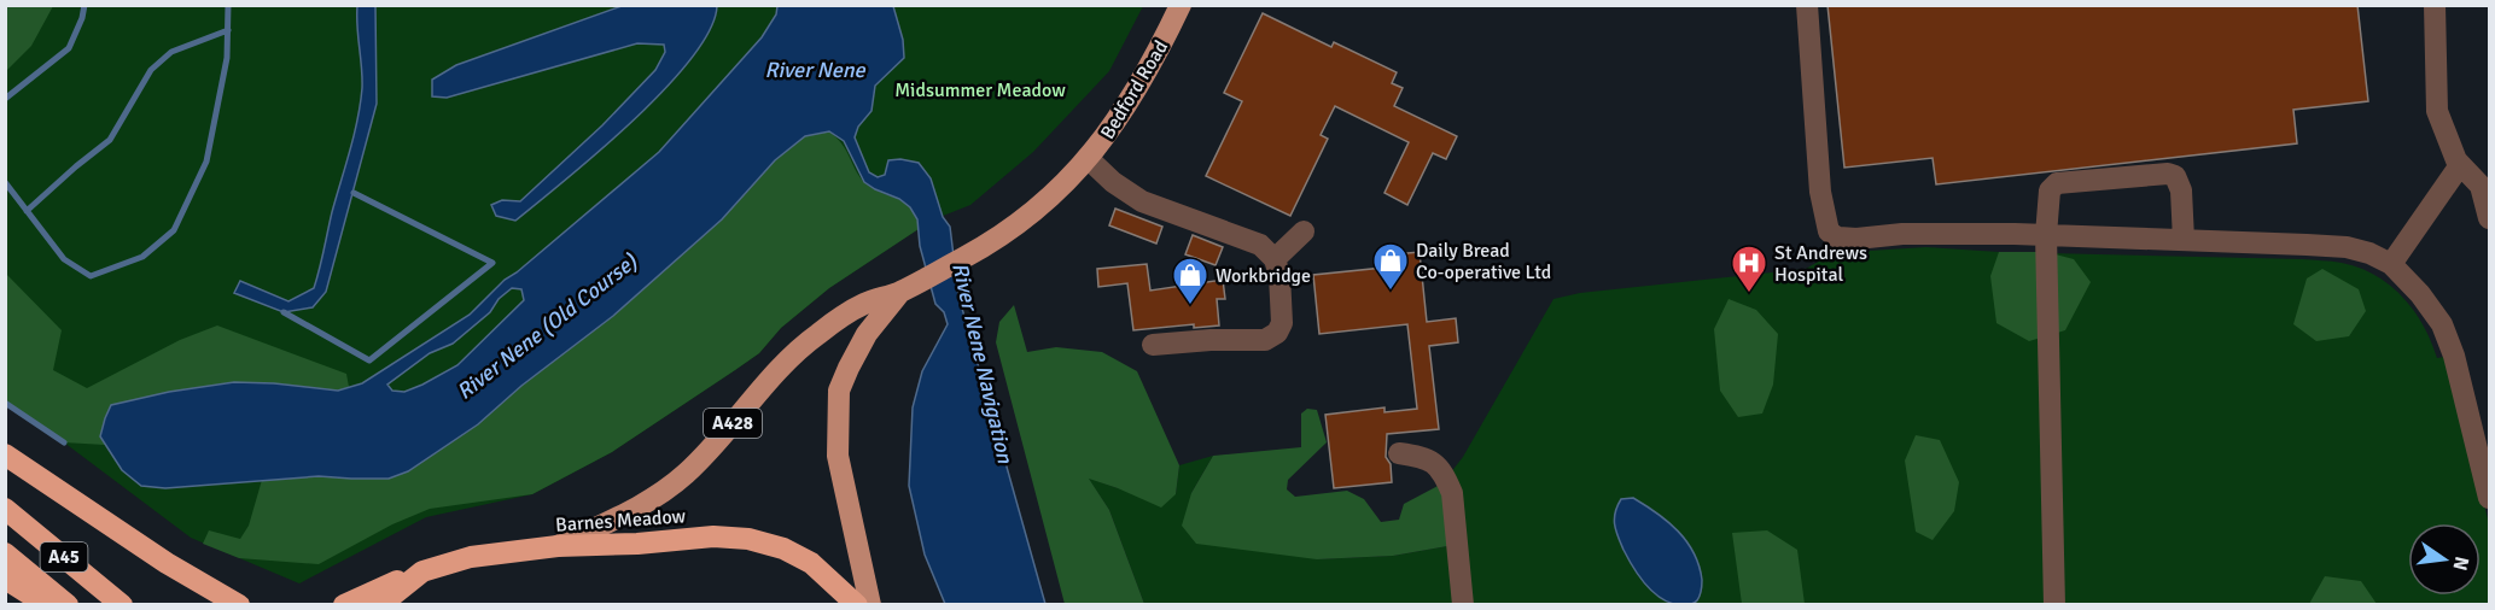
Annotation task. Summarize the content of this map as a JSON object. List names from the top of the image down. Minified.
{"streets":{"highway":["Barnes Meadow","A45"],"main road":["Bedford Road","A428"]},"crossings":[["Bedford Road","Barnes Meadow"]],"water":["River Nene","River Nene (Old Course)","River Nene Navigation"],"parks":["Midsummer Meadow"],"places":{"shop":["Daily Bread Co-operative Ltd","Workbridge"],"hospital":["St Andrews Hospital"]},"north":"right"}
